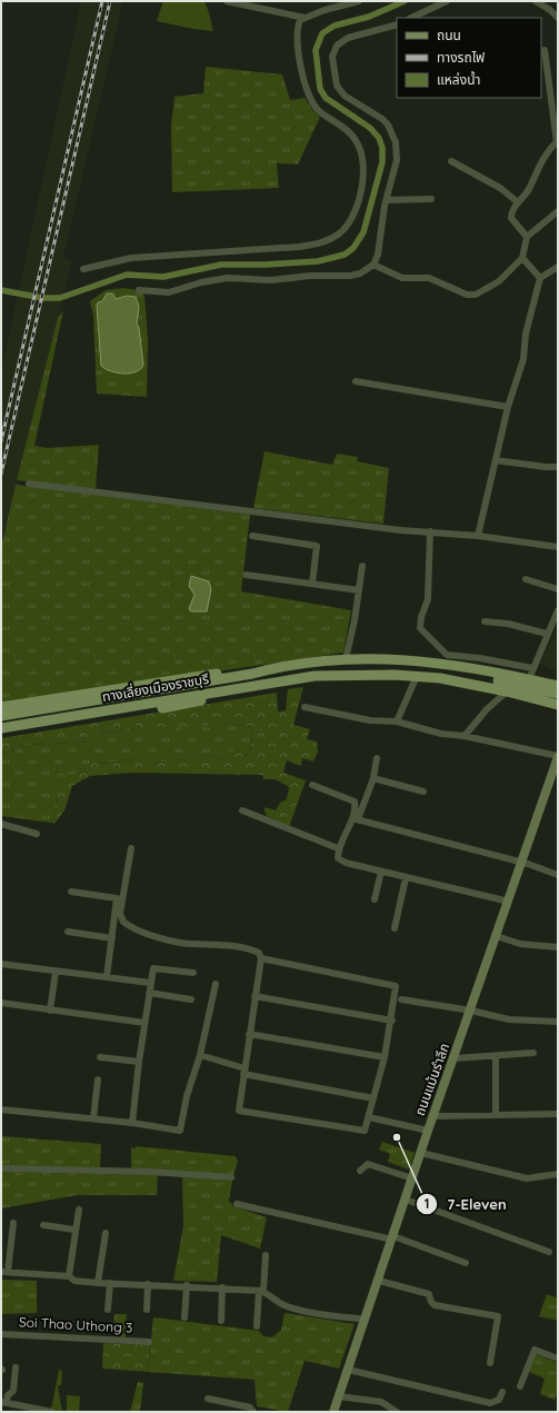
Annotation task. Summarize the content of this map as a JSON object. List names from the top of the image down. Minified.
{"streets":{"main road":["ทางเลี่ยงเมืองราชบุรี"],"street":["ถนนแม้นรำลึก","Soi Thao Uthong 3"]},"places":["7-Eleven"],"legend":["ถนน","ทางรถไฟ","แหล่งน้ำ"]}
